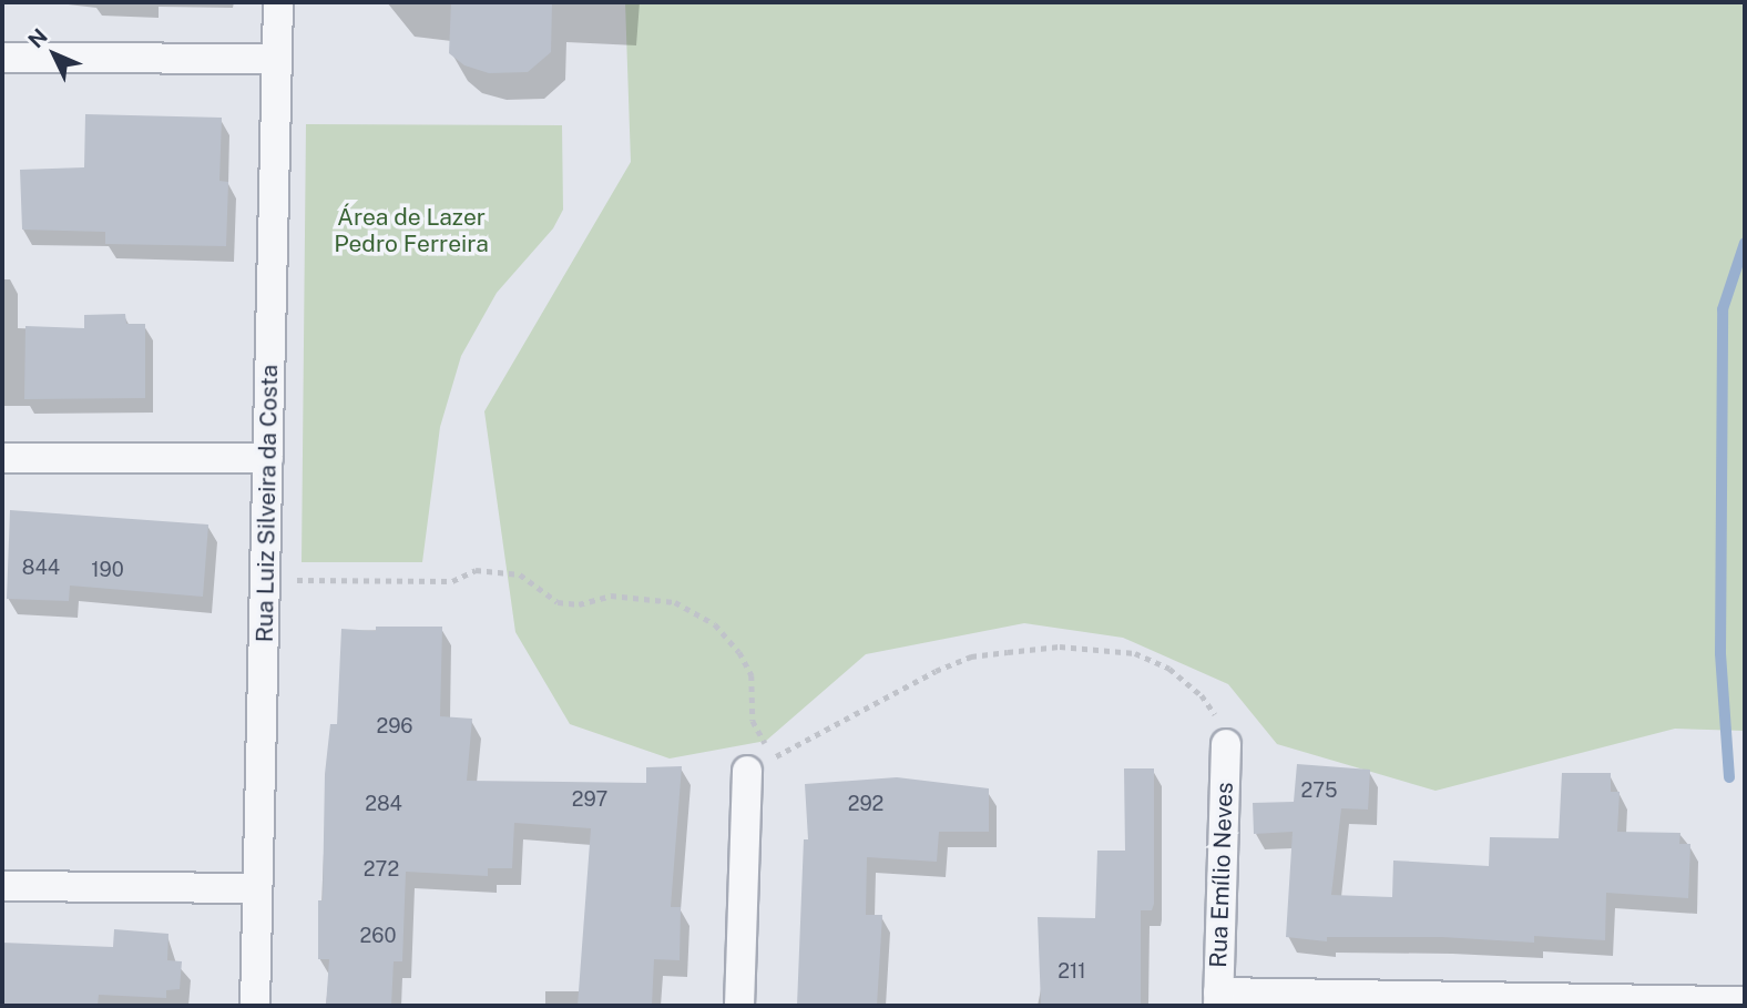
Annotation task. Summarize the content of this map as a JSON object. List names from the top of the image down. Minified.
{"streets":{"street":["Rua Luiz Silveira da Costa","Rua Emílio Neves"]},"parks":["Área de Lazer Pedro Ferreira"],"house_numbers":["844","190","296","275","297","284","292","272","260","211"],"north":"top left"}
